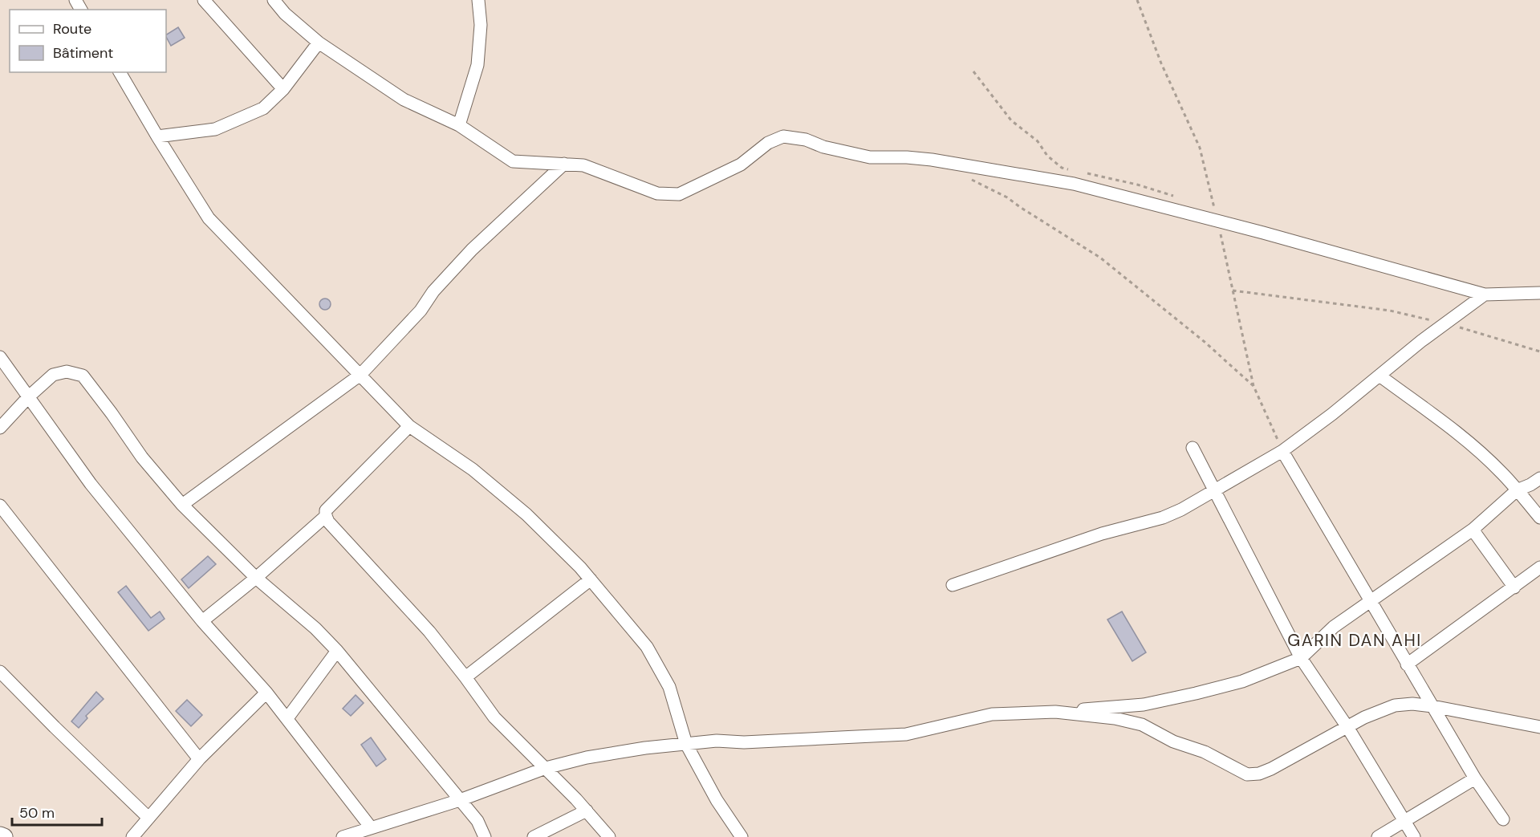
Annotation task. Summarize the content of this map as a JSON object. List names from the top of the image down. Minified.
{"districts":["GARIN DAN AHI"],"legend":["Route","Bâtiment"],"scale_bar":"50 m"}
